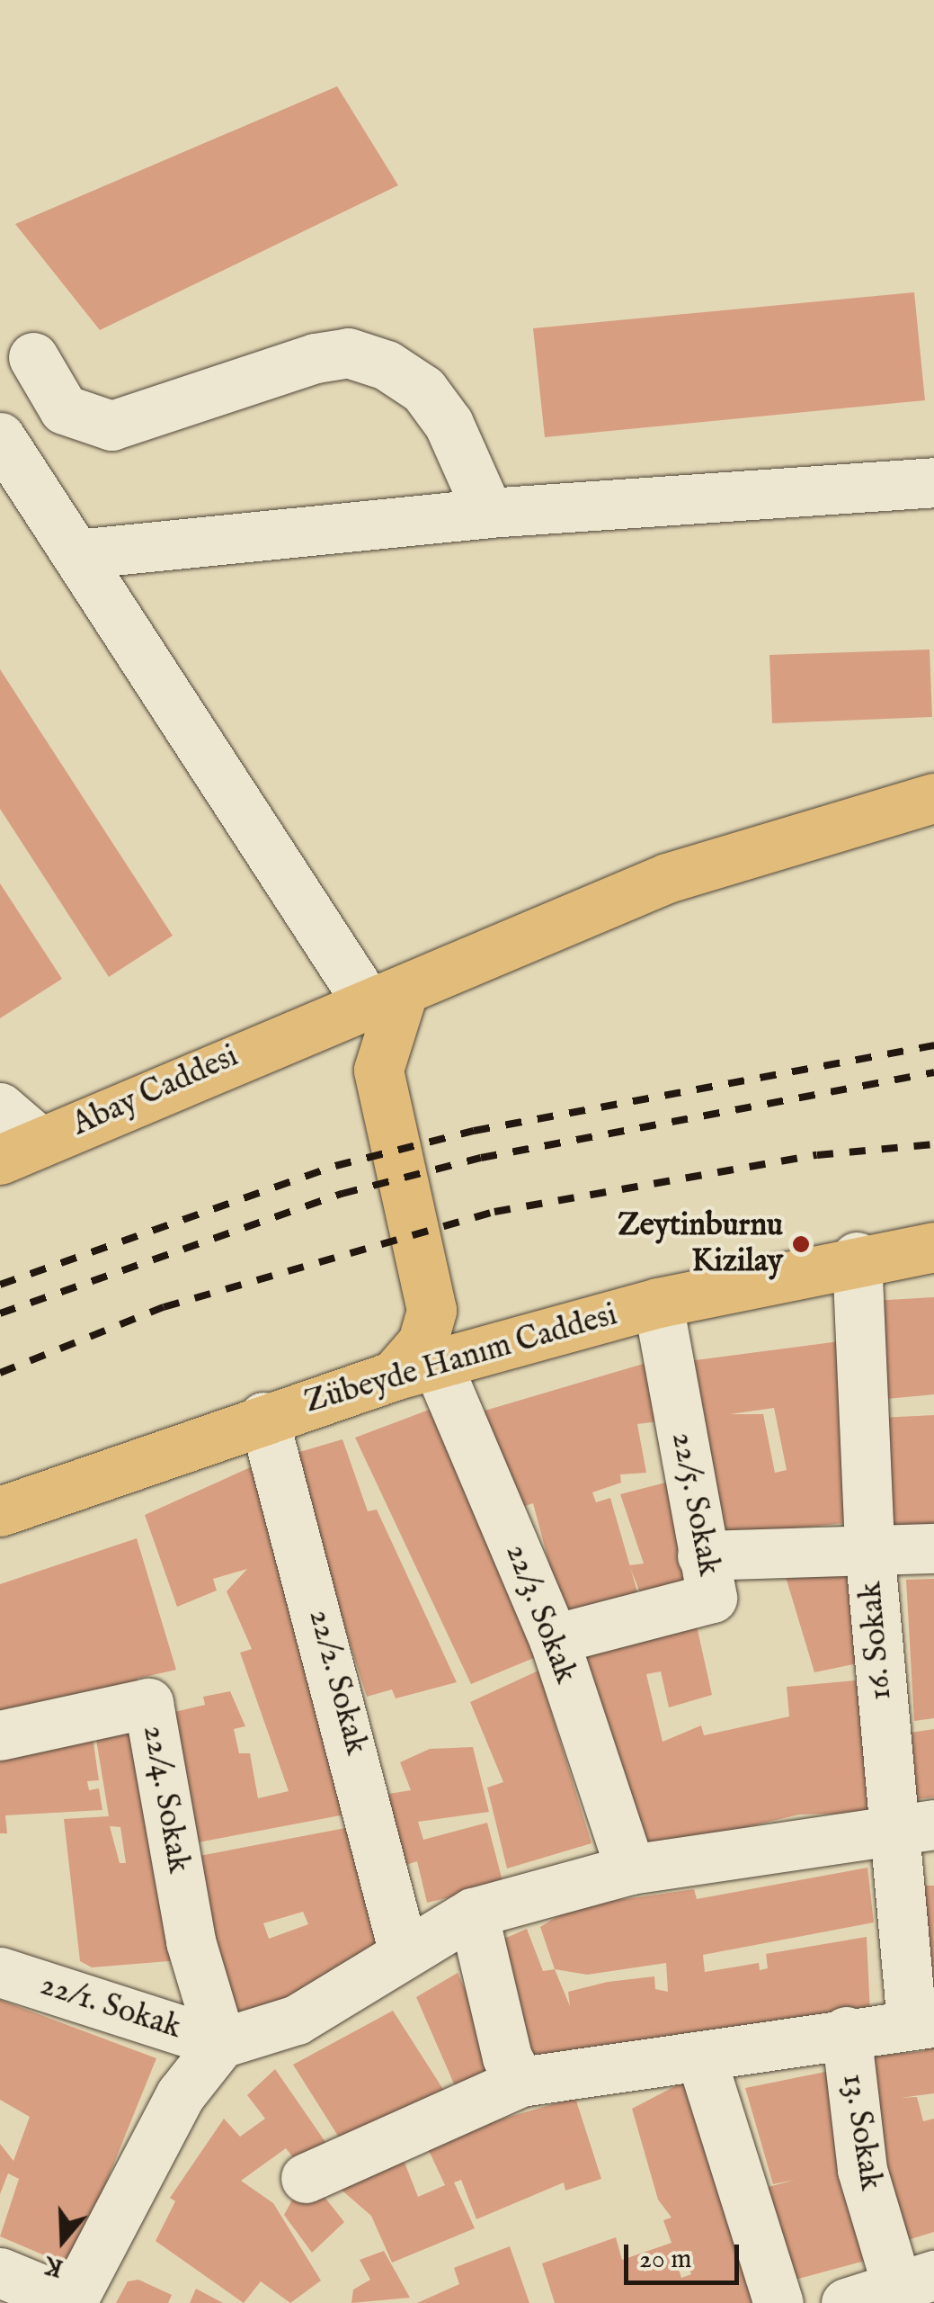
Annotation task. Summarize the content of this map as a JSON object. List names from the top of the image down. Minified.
{"streets":{"main road":["Abay Caddesi","Zübeyde Hanım Caddesi"],"street":["22/5. Sokak","22/3. Sokak","16. Sokak","22/2. Sokak","22/4. Sokak","22/1. Sokak","13. Sokak"]},"crossings":[["Zübeyde Hanım Caddesi","22/5. Sokak"],["Zübeyde Hanım Caddesi","22/3. Sokak"],["Zübeyde Hanım Caddesi","16. Sokak"],["Zübeyde Hanım Caddesi","22/2. Sokak"],["22/5. Sokak","22/3. Sokak"],["22/4. Sokak","22/1. Sokak"]],"places":["Zeytinburnu Kizilay"],"scale_bar":"20 m","north":"bottom"}
